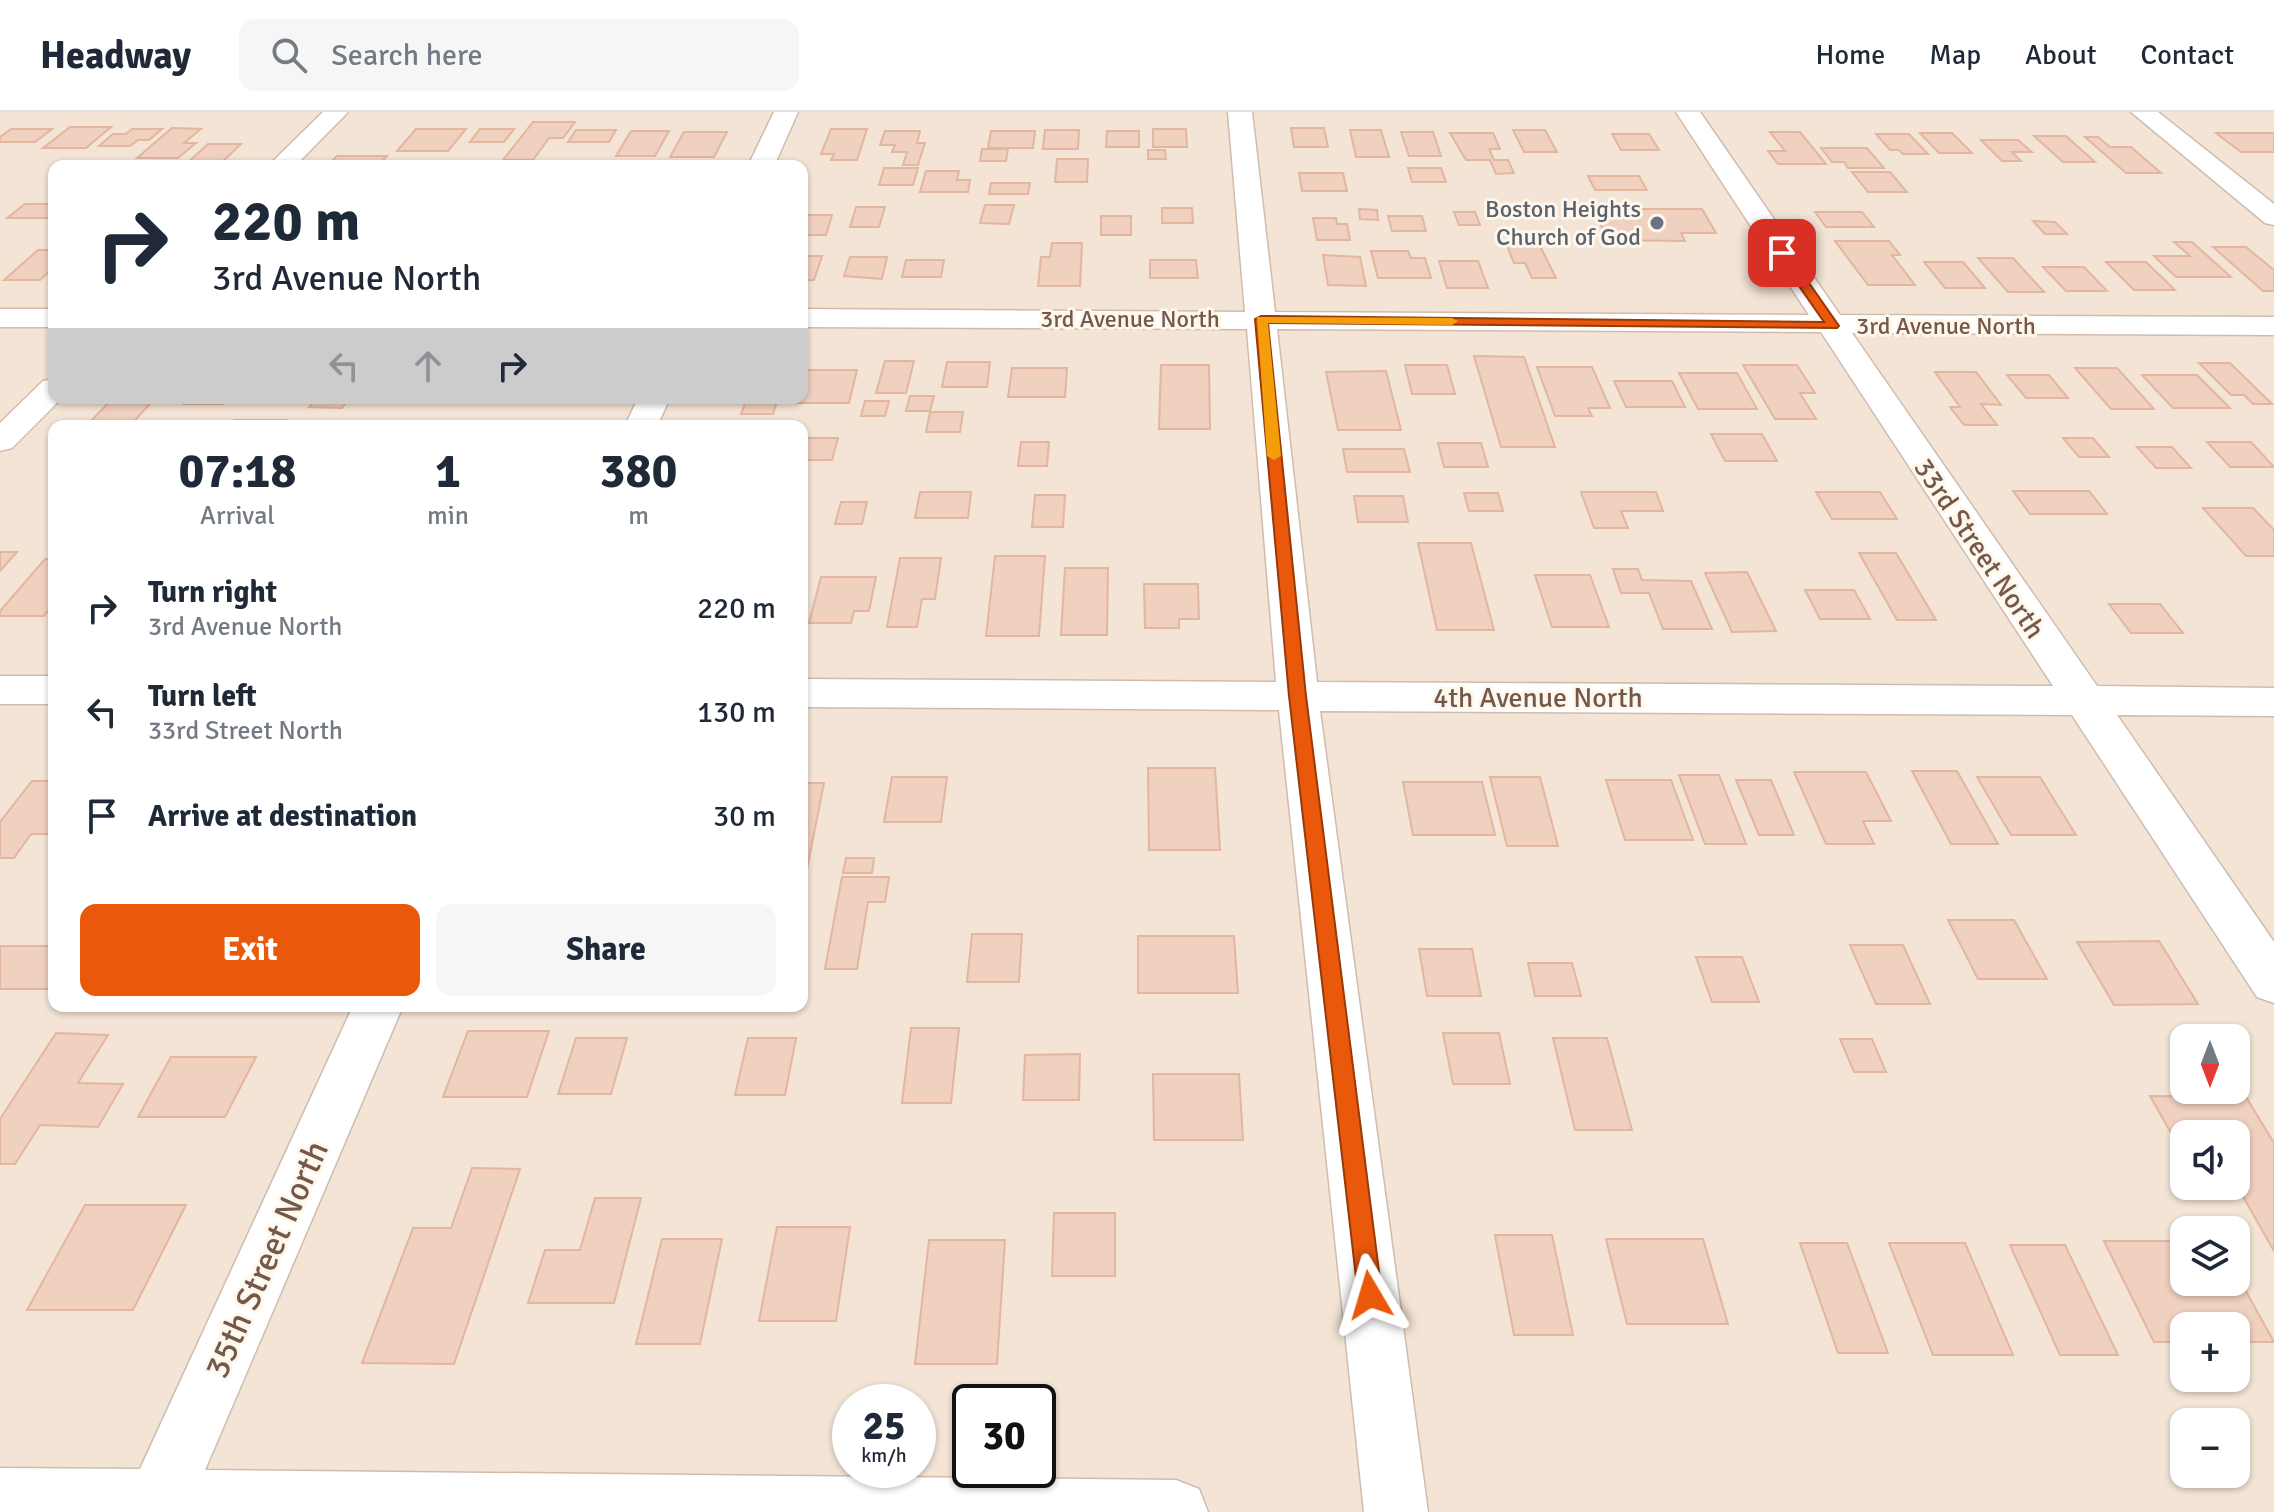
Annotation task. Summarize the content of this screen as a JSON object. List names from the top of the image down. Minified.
{"streets":{"street":["3rd Avenue North","33rd Street North","4th Avenue North","35th Street North"]},"crossings":[["3rd Avenue North","33rd Street North"],["33rd Street North","4th Avenue North"]],"places":["Boston Heights Church of God"],"north":"bottom","page":{"header":"Headway","search":"Search here","nav":["Home","Map","About","Contact"],"turn":["220 m","3rd Avenue North"],"eta":["07:18","Arrival","1","min","380","m"],"list":[{"name":"Turn right","note":"3rd Avenue North","value":"220 m"},{"name":"Turn left","note":"33rd Street North","value":"130 m"},{"name":"Arrive at destination","value":"30 m"}],"buttons":["Exit","Share"],"map_buttons":["+","−"],"speed":"25 km/h","limit":"30"}}
